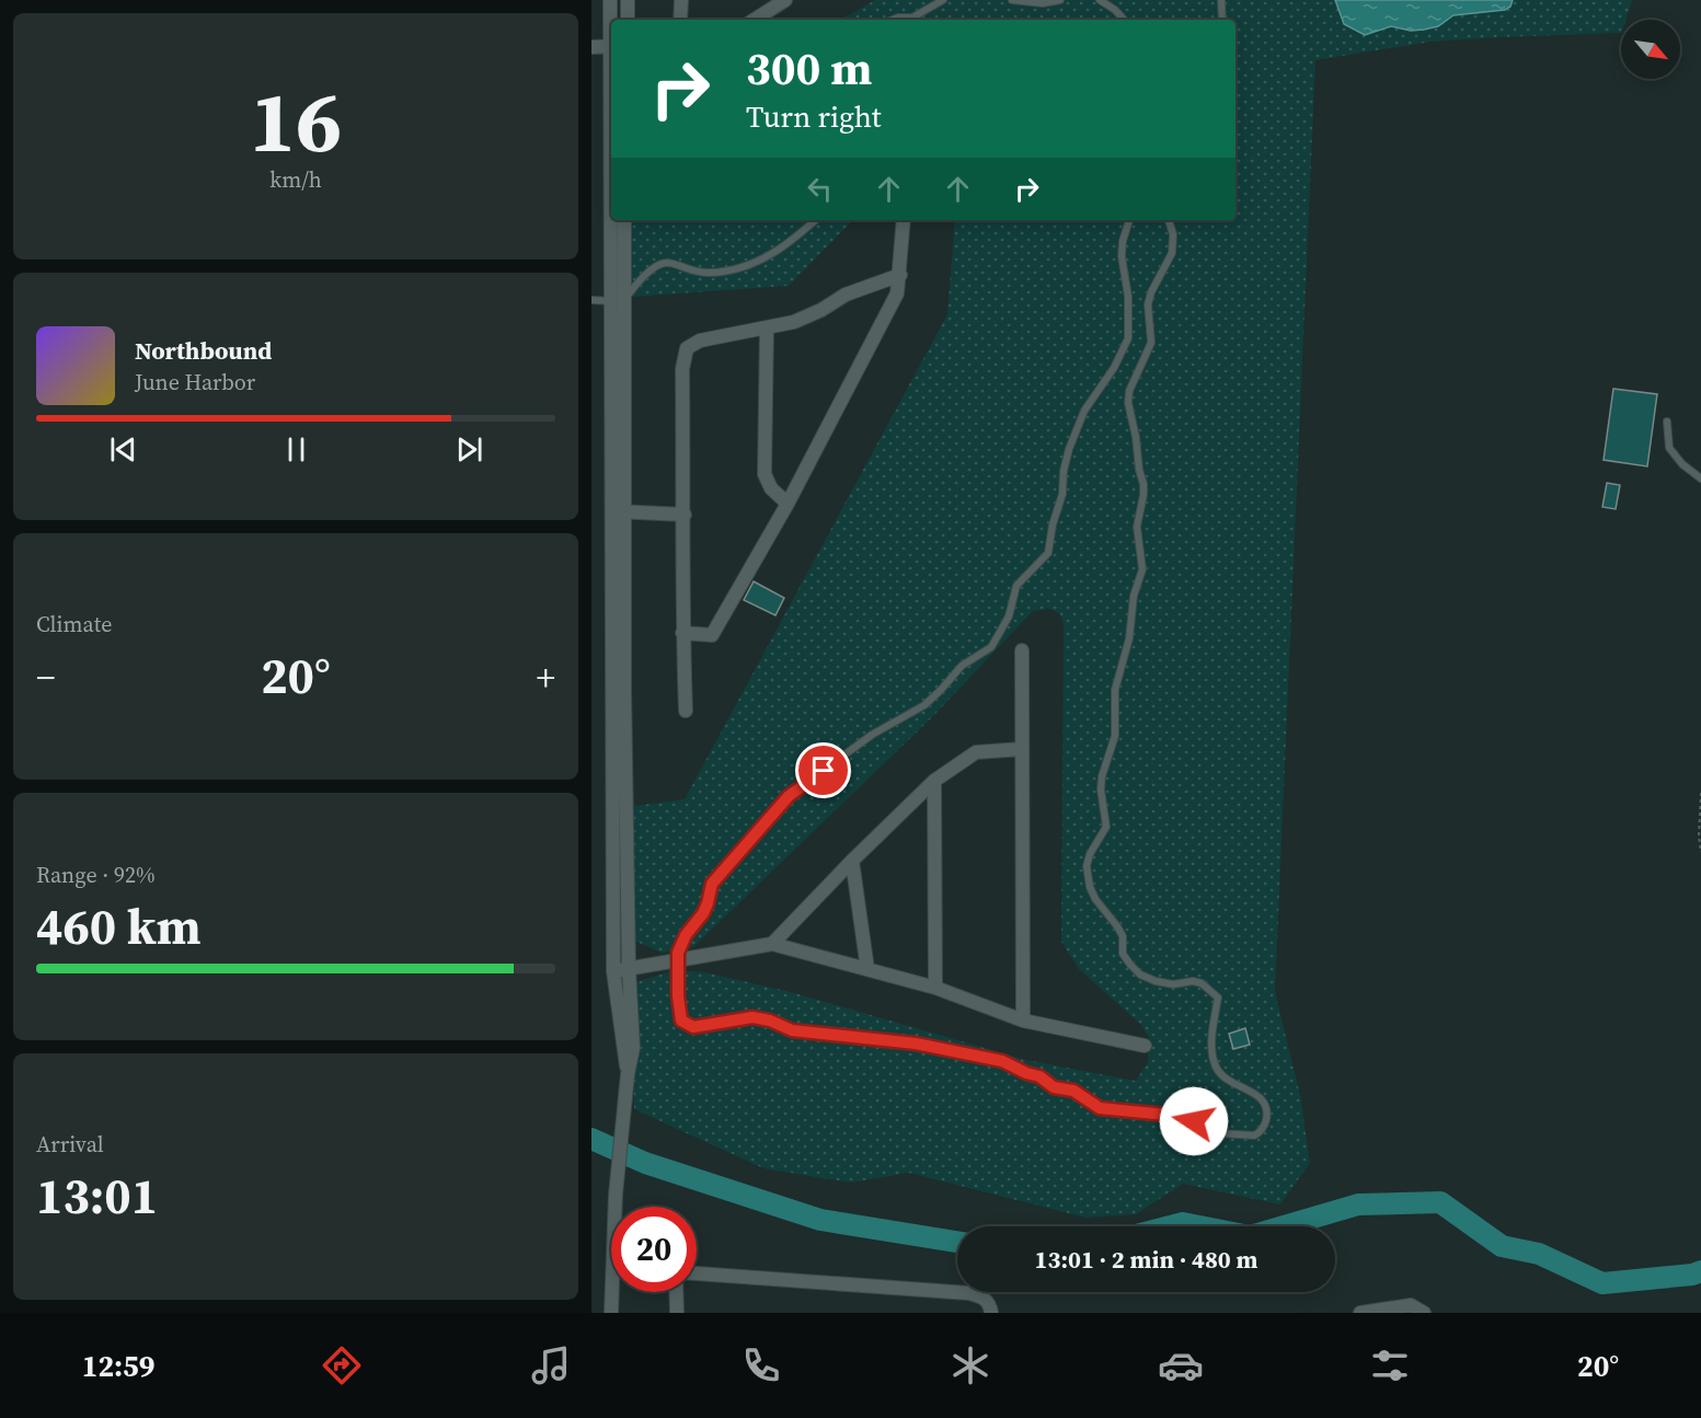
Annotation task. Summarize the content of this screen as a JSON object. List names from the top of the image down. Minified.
{"north":"bottom right","page":{"tile":[["16","km/h"],"Climate",["Range · 92%","460 km"],["Arrival","13:01"]],"turn":["300 m","Turn right"],"song":["Northbound","June Harbor"],"heat":["−","20°","+"],"limit":"20","trip":"13:01 · 2 min · 480 m","tabs":["12:59","20°"]}}
